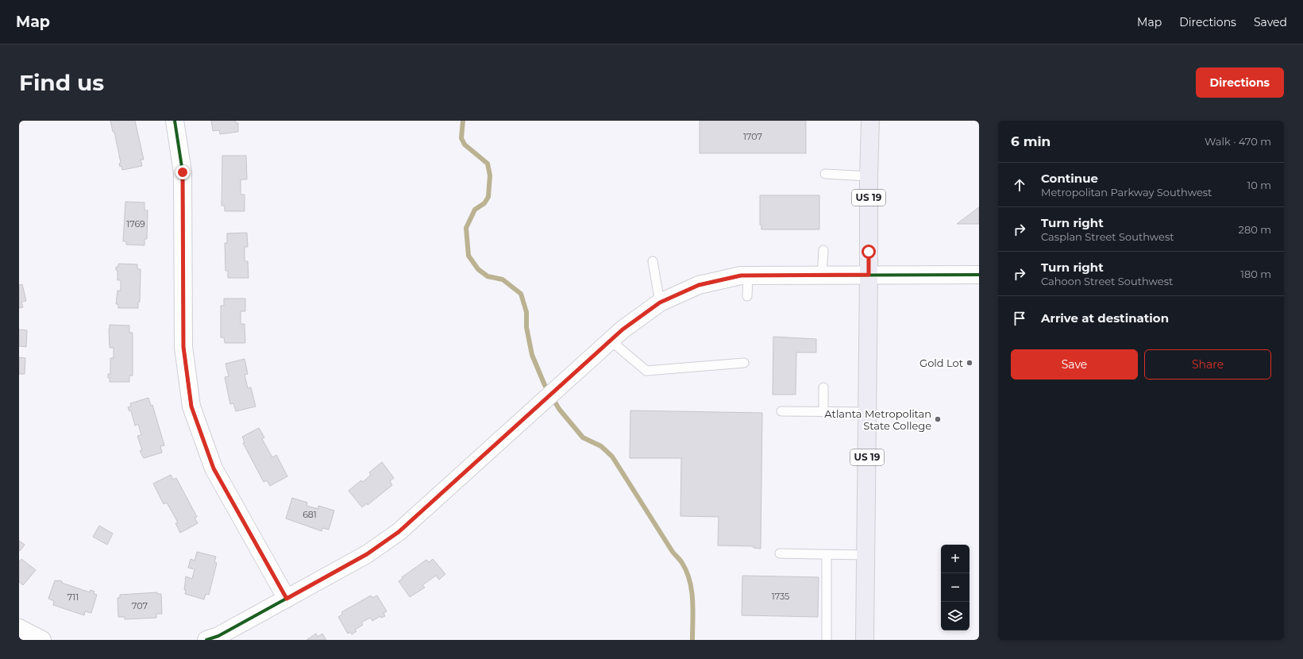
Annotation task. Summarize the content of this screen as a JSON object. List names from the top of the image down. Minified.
{"streets":{"main road":["US 19"]},"places":["Gold Lot","Atlanta Metropolitan State College"],"house_numbers":["1707","1769","681","1735","711","707"],"page":{"header":"Map","nav":["Map","Directions","Saved"],"buttons":["Directions",["Save","Share"]],"title":"Find us","heading":["6 min","Walk · 470 m"],"list":[["Continue","Metropolitan Parkway Southwest","10 m"],["Turn right","Casplan Street Southwest","280 m"],["Turn right","Cahoon Street Southwest","180 m"],"Arrive at destination"],"map_buttons":["+","−"]}}
